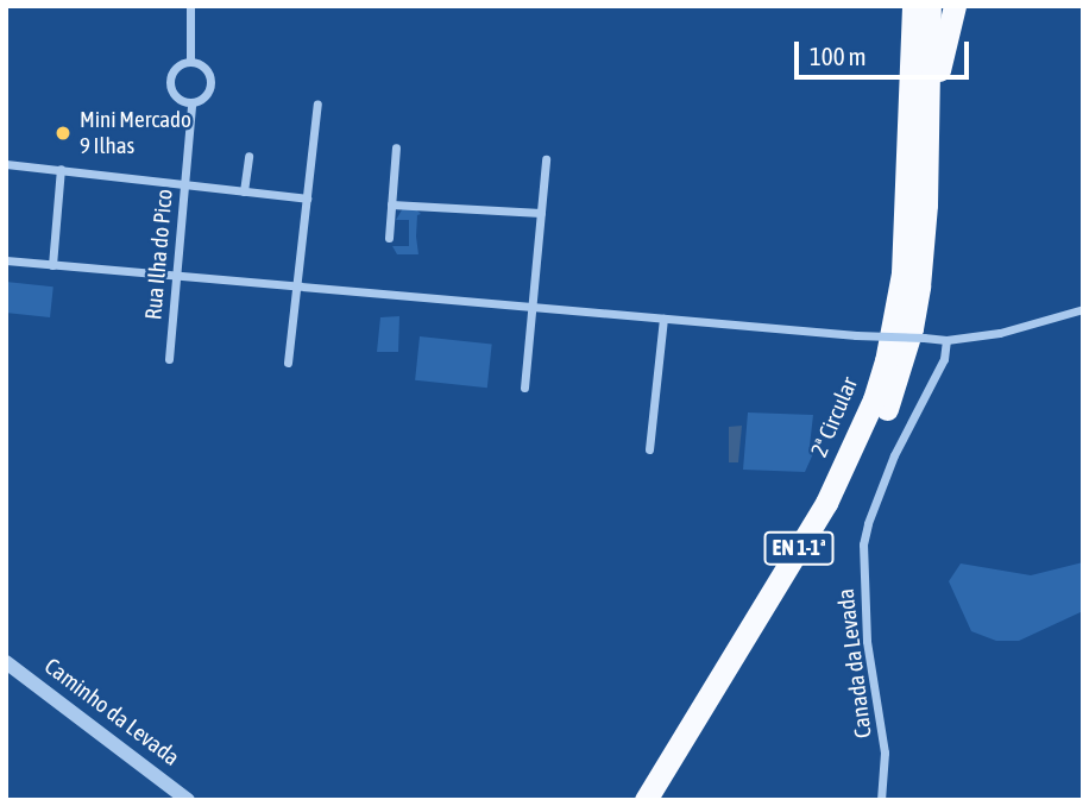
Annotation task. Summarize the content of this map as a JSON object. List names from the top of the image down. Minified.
{"streets":{"highway":["2ª Circular","EN 1-1ª"],"street":["Rua Ilha do Pico","Canada da Levada","Caminho da Levada"]},"places":["Mini Mercado 9 Ilhas"],"scale_bar":"100 m"}
